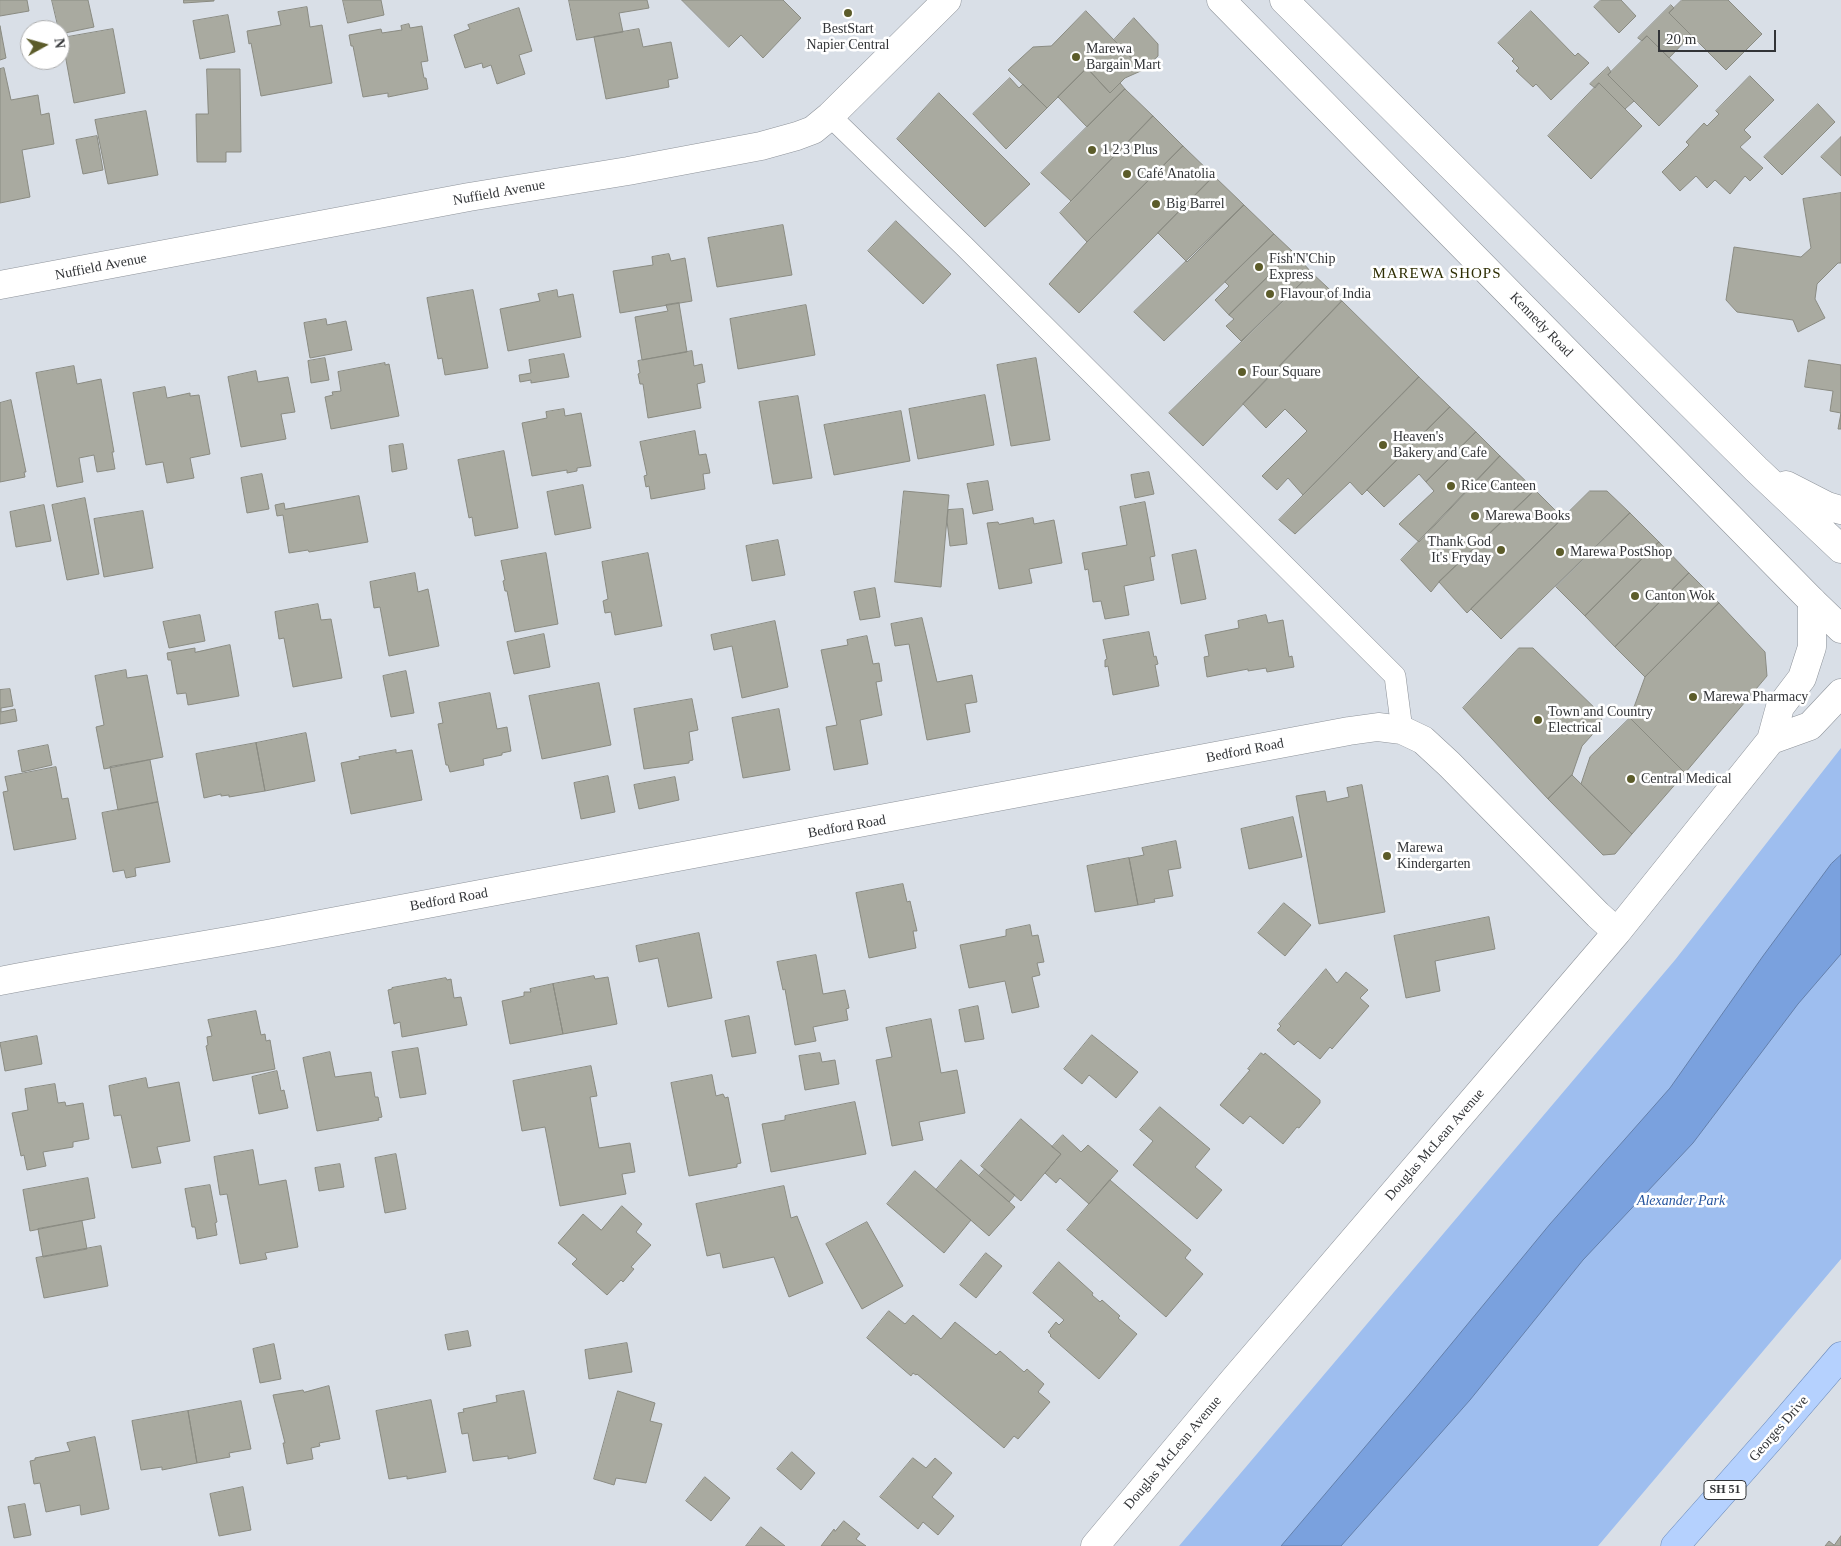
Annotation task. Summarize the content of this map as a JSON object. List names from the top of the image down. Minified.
{"streets":{"main road":["Georges Drive","SH 51"],"street":["Nuffield Avenue","Kennedy Road","Bedford Road","Douglas McLean Avenue"]},"crossings":[["Kennedy Road","Douglas McLean Avenue"],["Bedford Road","Douglas McLean Avenue"]],"districts":["MAREWA SHOPS"],"parks":["Alexander Park"],"places":["BestStart Napier Central","Marewa Bargain Mart","1 2 3 Plus","Café Anatolia","Big Barrel","Fish'N'Chip Express","Flavour of India","Four Square","Heaven's Bakery and Cafe","Rice Canteen","Marewa Books","Thank God It's Fryday","Marewa PostShop","Canton Wok","Marewa Pharmacy","Town and Country Electrical","Central Medical","Marewa Kindergarten"],"scale_bar":"20 m","north":"right"}
